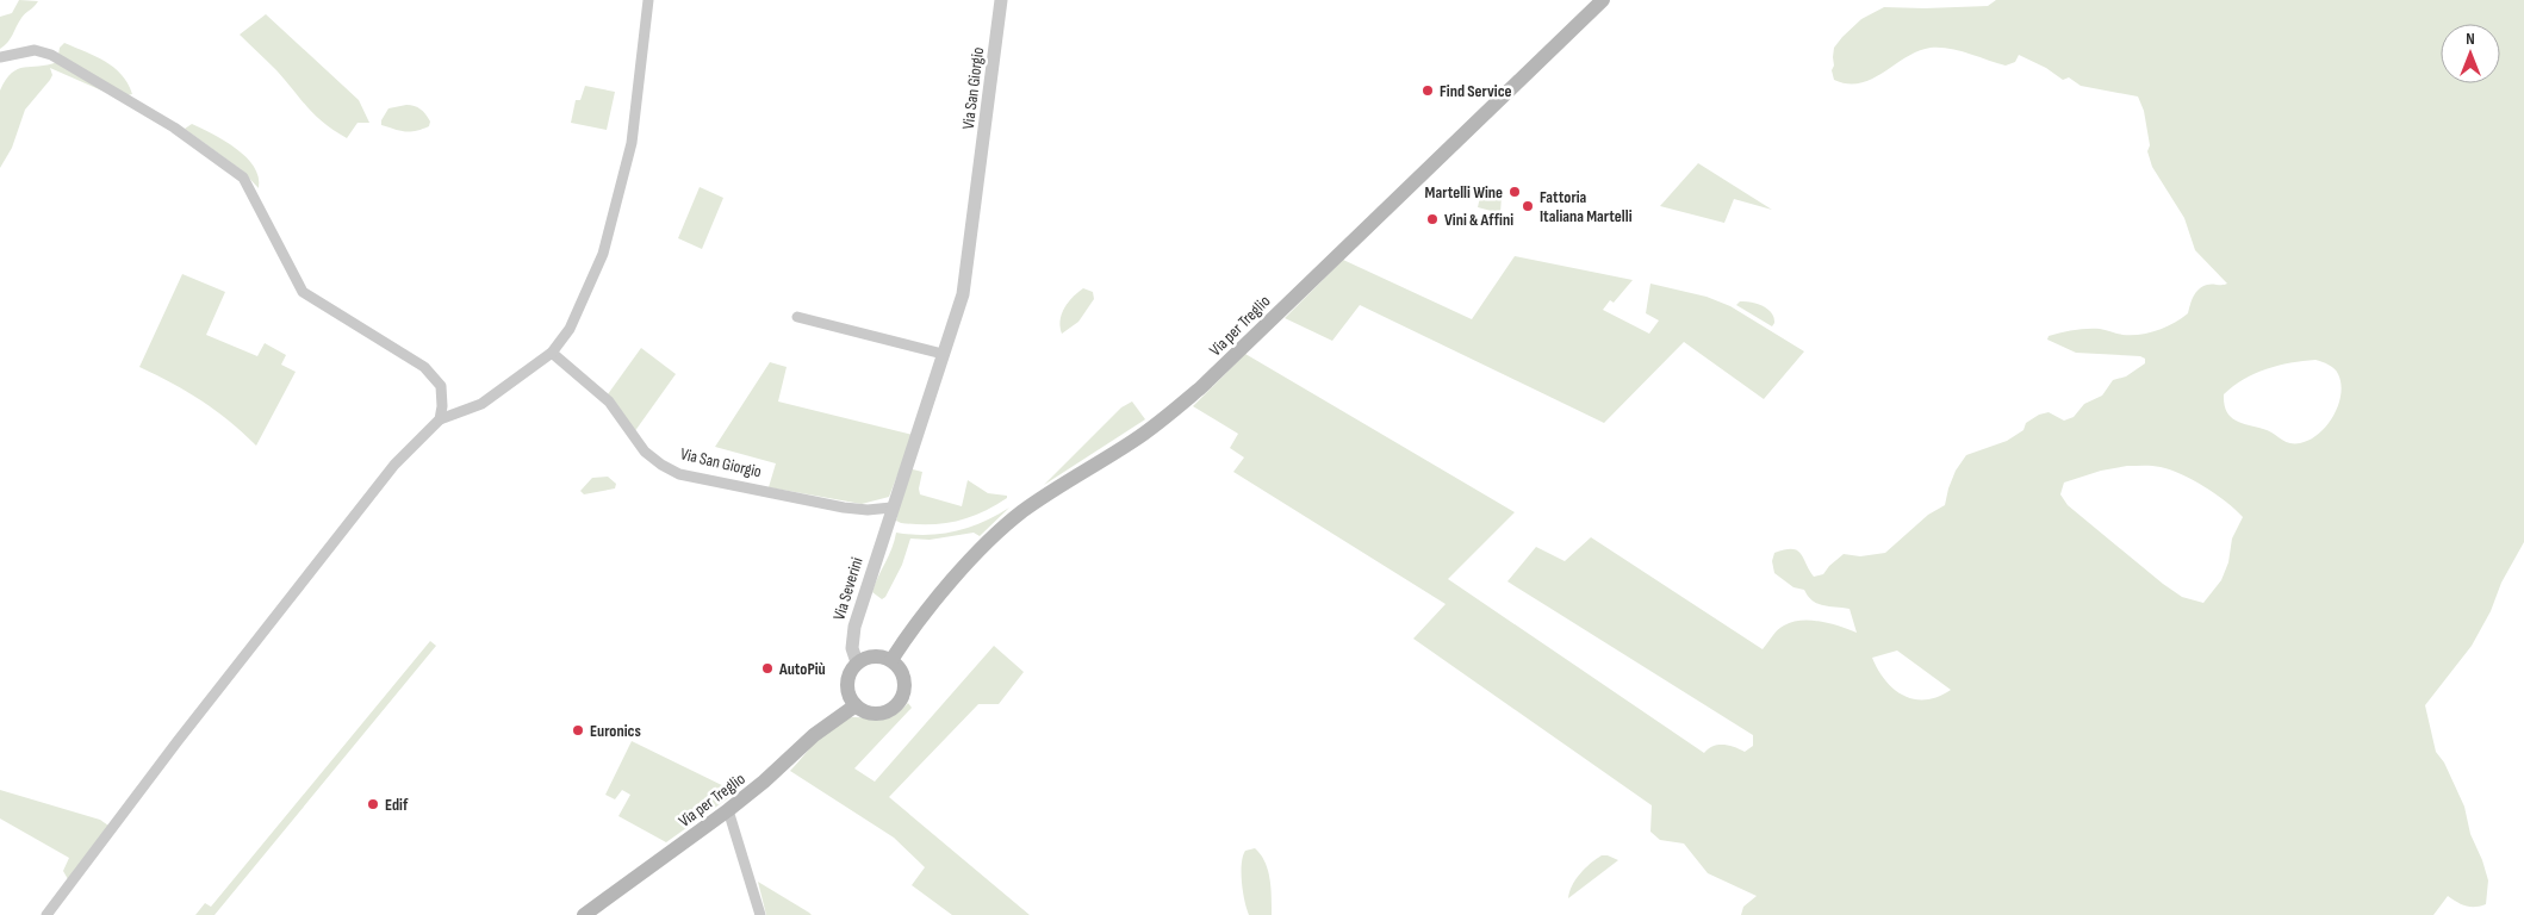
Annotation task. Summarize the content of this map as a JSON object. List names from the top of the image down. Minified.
{"streets":{"main road":["Via per Treglio"],"street":["Via San Giorgio","Via Severini"]},"crossings":[["Via San Giorgio","Via Severini"],["Via per Treglio","Via Severini"]],"places":["Find Service","Martelli Wine","Fattoria Italiana Martelli","Vini & Affini","AutoPiù","Euronics","Edif"],"north":"top"}
